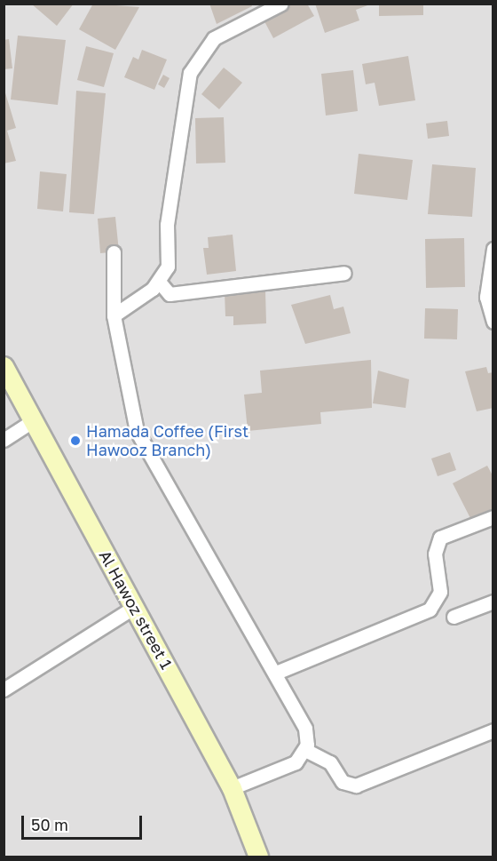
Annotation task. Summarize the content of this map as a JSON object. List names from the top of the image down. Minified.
{"streets":{"main road":["Al Hawoz street 1"]},"places":["Hamada Coffee (First Hawooz Branch)"],"scale_bar":"50 m"}
